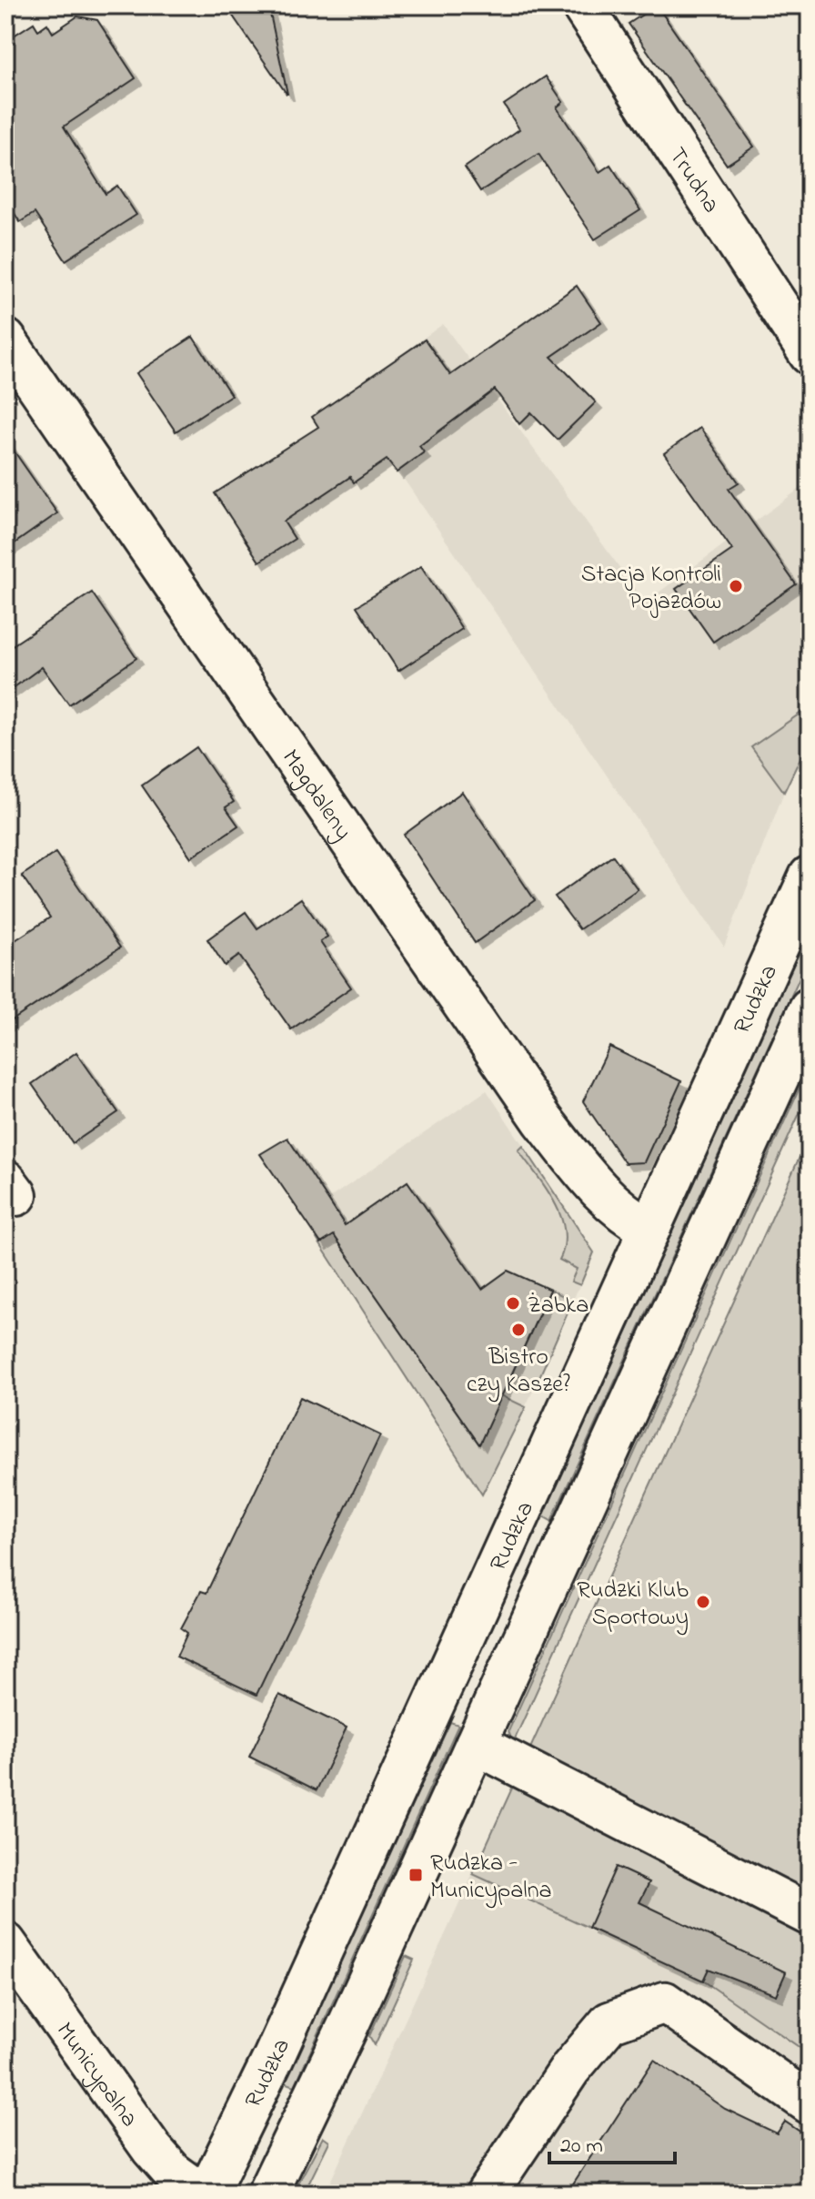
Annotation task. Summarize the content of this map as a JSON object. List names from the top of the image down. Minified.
{"streets":{"street":["Trudna","Magdaleny","Rudzka","Municypalna"]},"crossings":[["Magdaleny","Rudzka"],["Rudzka","Municypalna"]],"places":{"other":["Stacja Kontroli Pojazdów","Żabka","Bistro czy Kasze?","Rudzki Klub Sportowy"],"transit":["Rudzka - Municypalna"]},"scale_bar":"20 m"}
